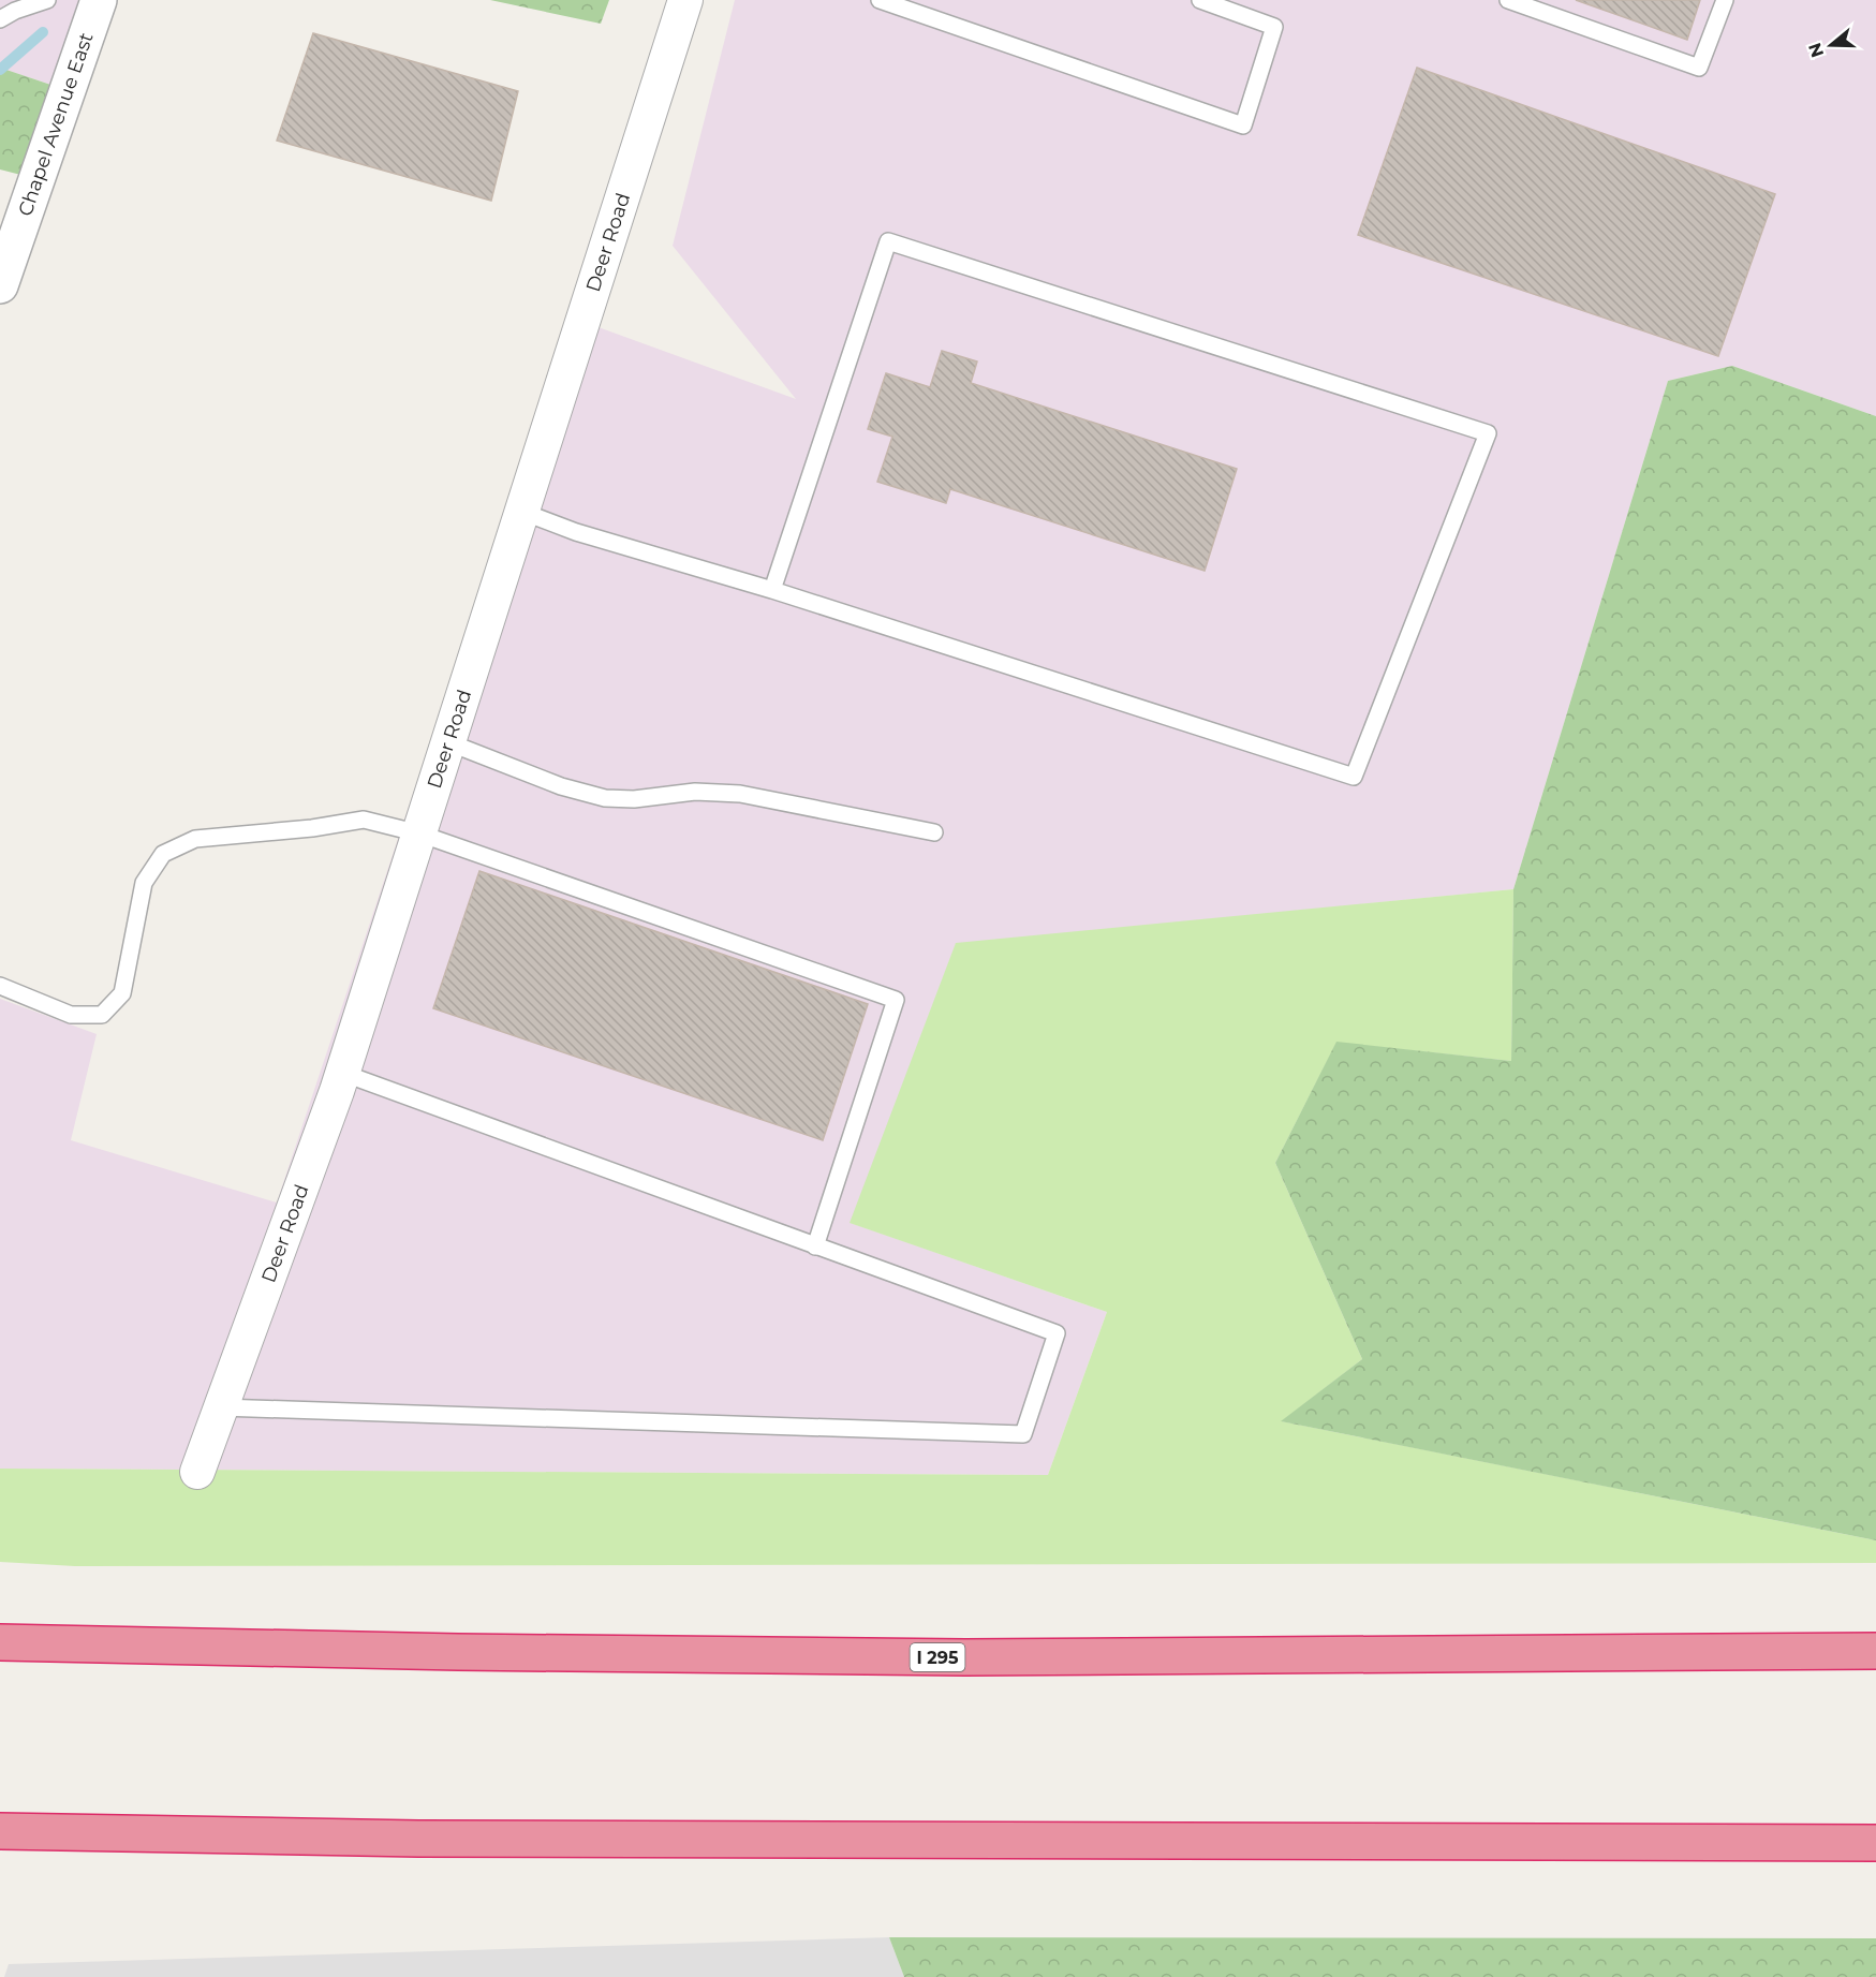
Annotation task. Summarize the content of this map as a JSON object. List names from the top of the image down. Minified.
{"streets":{"highway":["I 295"],"street":["Chapel Avenue East","Deer Road"]},"north":"left"}
